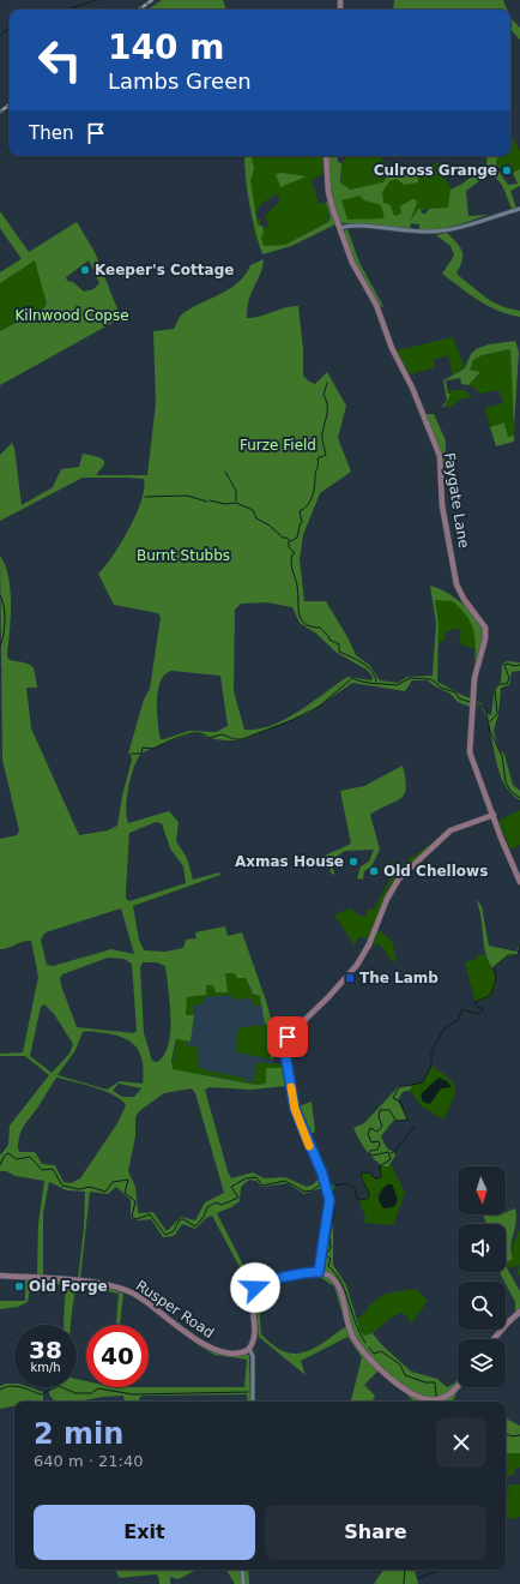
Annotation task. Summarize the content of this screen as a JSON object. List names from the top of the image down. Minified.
{"streets":{"street":["Faygate Lane","Rusper Road"]},"parks":["Kilnwood Copse","Furze Field","Burnt Stubbs"],"places":{"other":["Culross Grange","Keeper's Cottage","Axmas House","Old Chellows","Old Forge"],"transit":["The Lamb"]},"north":"bottom","page":{"turn":["140 m","Lambs Green"],"then":"Then","speed":"38 km/h","limit":"40","heading":["2 min","640 m · 21:40"],"buttons":["Exit","Share"]}}
